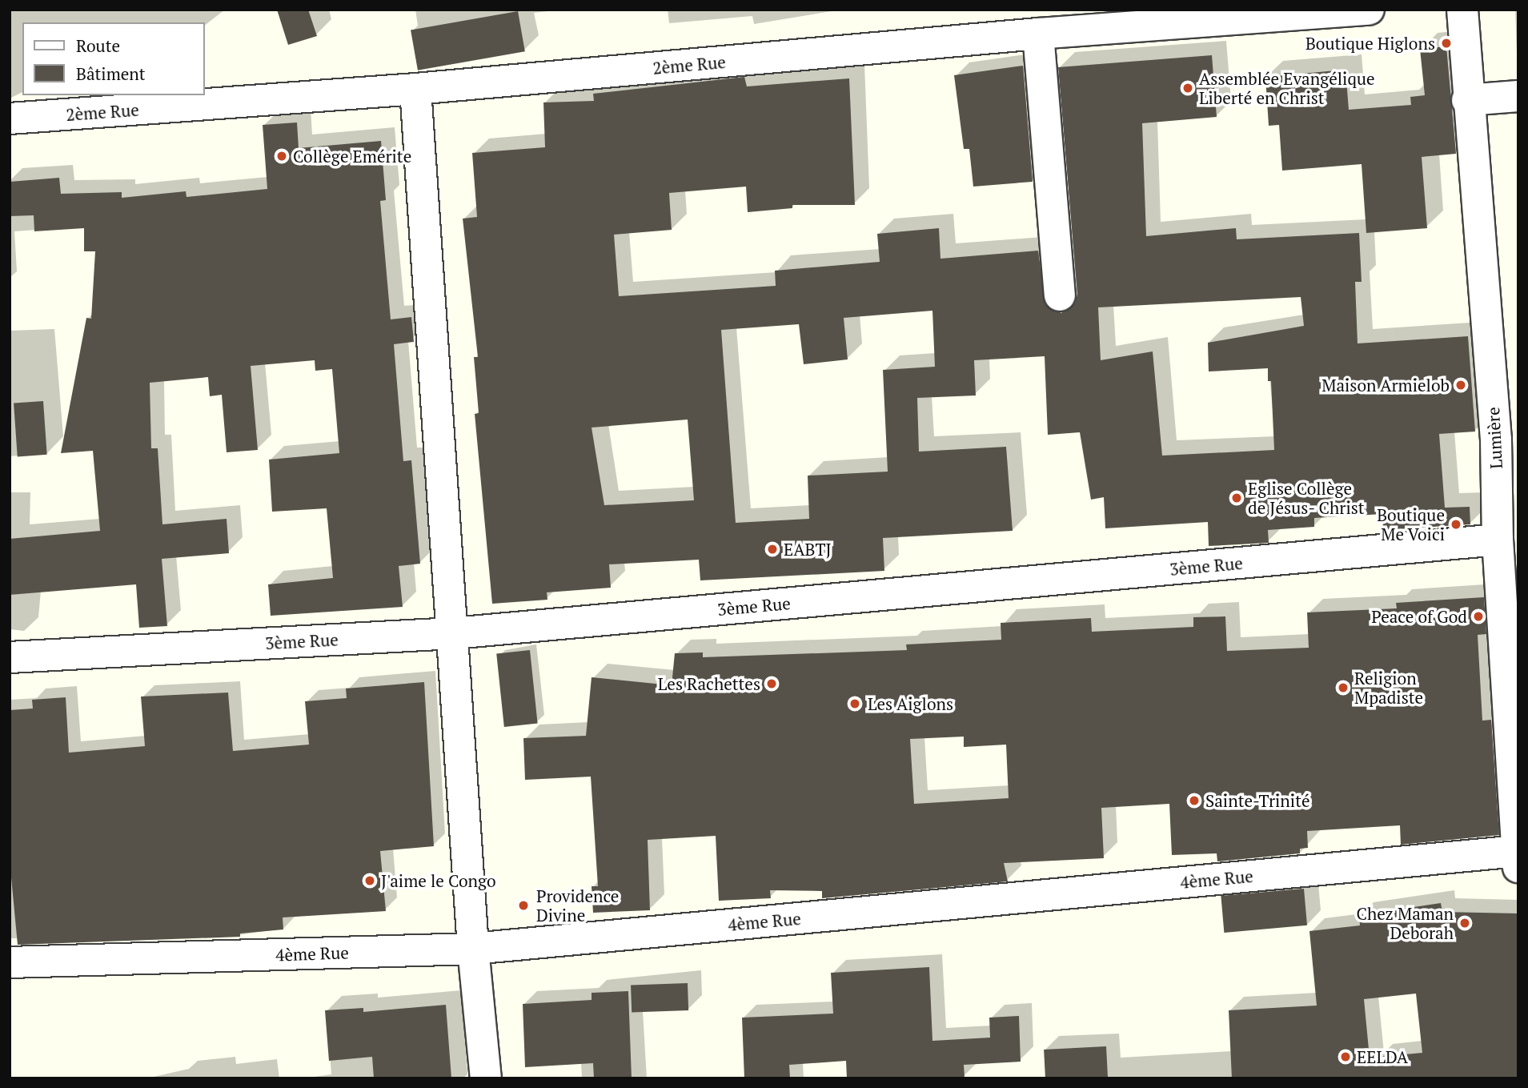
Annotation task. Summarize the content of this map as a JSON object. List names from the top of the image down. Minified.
{"streets":{"street":["2ème Rue","Lumière","3ème Rue","4ème Rue"]},"crossings":[["Lumière","3ème Rue"],["Lumière","4ème Rue"]],"places":["Boutique Higlons","Assemblée Evangélique Liberté en Christ","Collège Emérite","Maison Armielob","Eglise Collège de Jésus- Christ","Boutique Me Voici","EABTJ","Peace of God","Les Rachettes","Religion Mpadiste","Les Aiglons","Sainte-Trinité","J'aime le Congo","Providence Divine","Chez Maman Deborah","EELDA"],"legend":["Route","Bâtiment"]}
